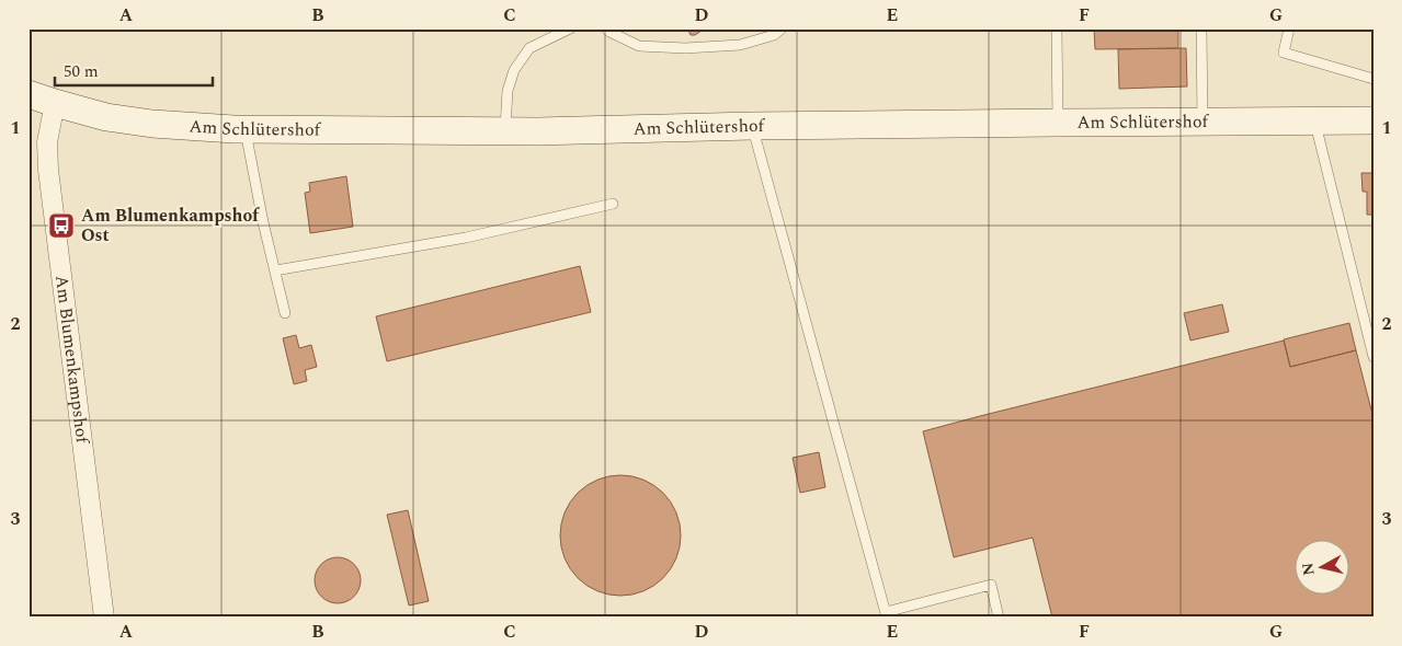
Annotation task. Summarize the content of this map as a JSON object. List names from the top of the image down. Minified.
{"streets":{"street":["Am Schlütershof","Am Blumenkampshof"]},"crossings":[["Am Schlütershof","Am Blumenkampshof"]],"places":{"bus stop":["Am Blumenkampshof Ost"]},"scale_bar":"50 m","north":"left","grid":{"columns":["A","B","C","D","E","F","G"],"rows":["1","2","3"]}}
